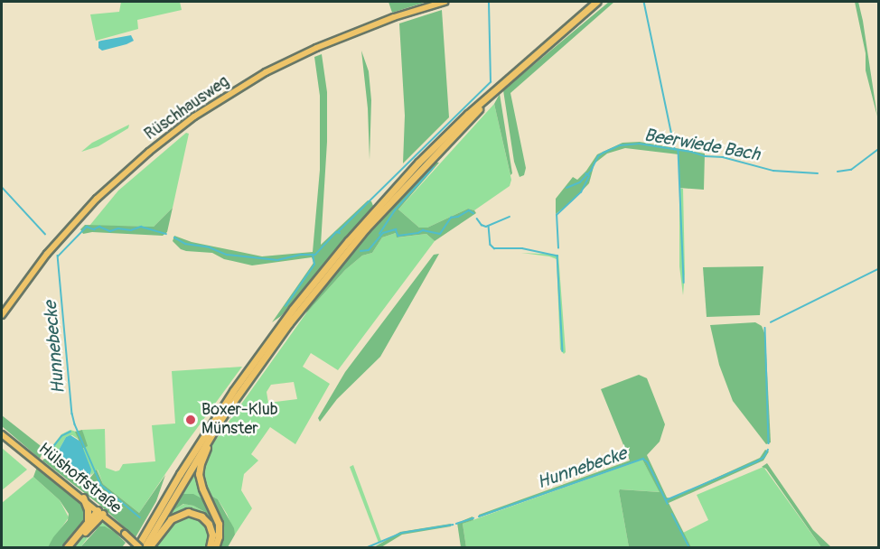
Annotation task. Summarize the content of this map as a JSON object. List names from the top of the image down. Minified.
{"streets":{"main road":["Rüschhausweg","Hülshoffstraße"]},"water":["Beerwiede Bach","Hunnebecke"],"places":["Boxer-Klub Münster"]}
